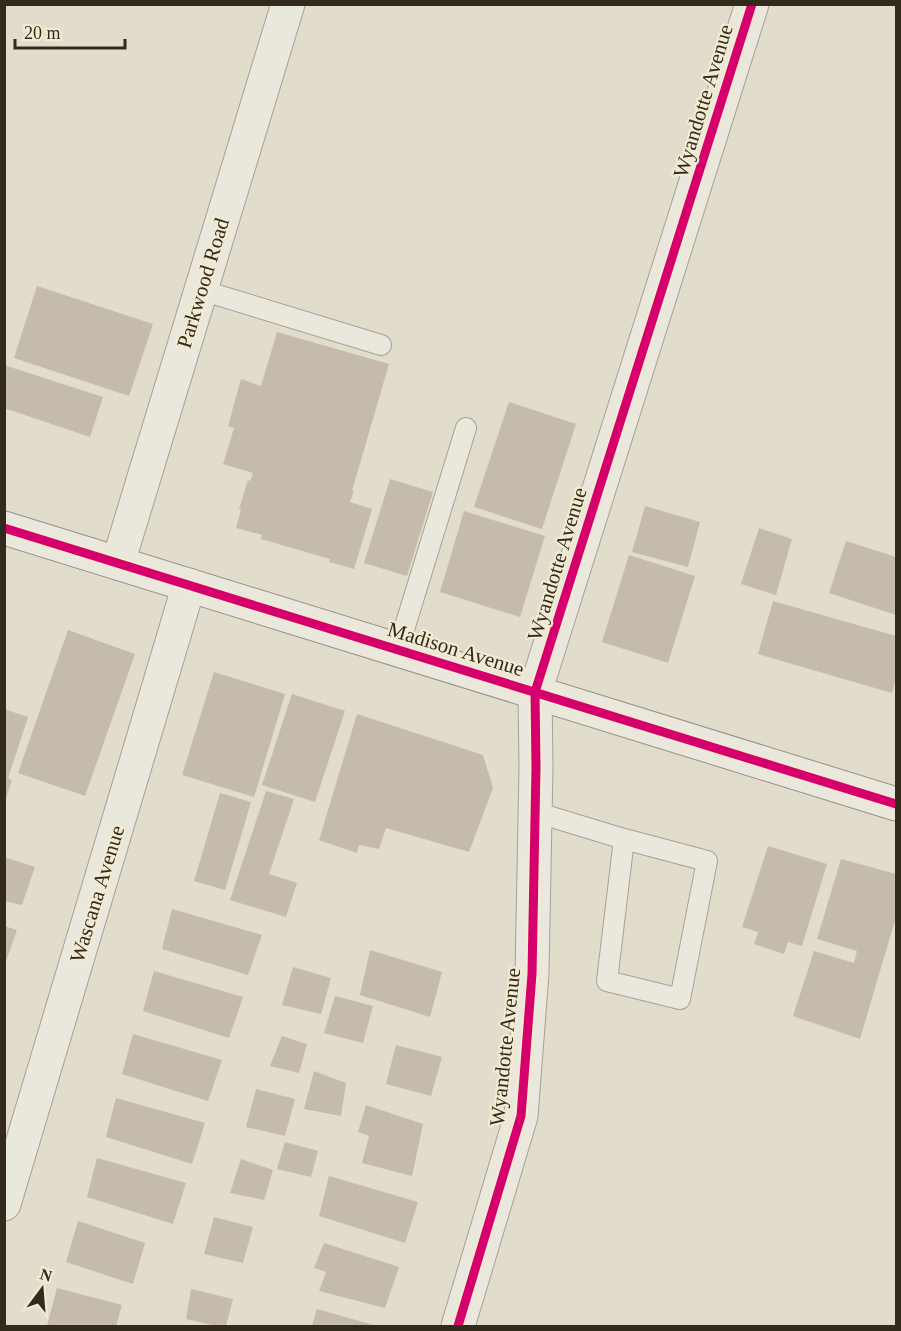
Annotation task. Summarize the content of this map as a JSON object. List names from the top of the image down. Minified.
{"streets":{"street":["Wyandotte Avenue","Parkwood Road","Madison Avenue","Wascana Avenue"]},"crossings":[["Wyandotte Avenue","Madison Avenue"],["Parkwood Road","Madison Avenue"],["Madison Avenue","Wascana Avenue"]],"scale_bar":"20 m","north":"top"}
